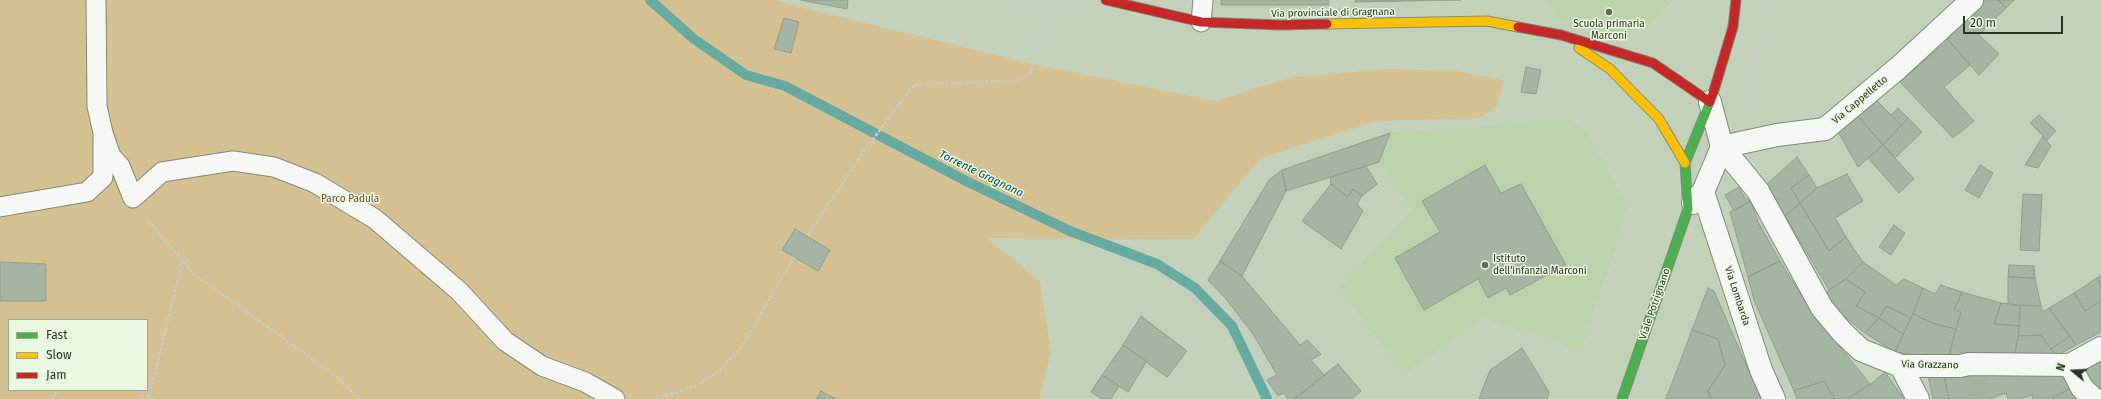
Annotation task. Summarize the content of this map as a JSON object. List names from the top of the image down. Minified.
{"streets":{"main road":["Via provinciale di Gragnana","Viale Potrignano"],"street":["Via Cappelletto","Via Lombarda","Via Grazzano"]},"crossings":[["Via provinciale di Gragnana","Viale Potrignano"],["Via Cappelletto","Viale Potrignano"],["Via Cappelletto","Via Grazzano"],["Via Lombarda","Viale Potrignano"],["Viale Potrignano","Via Grazzano"]],"water":["Torrente Gragnana"],"parks":["Parco Padula"],"places":["Scuola primaria Marconi","Istituto dell'infanzia Marconi"],"legend":["Fast","Slow","Jam"],"scale_bar":"20 m","north":"left"}
